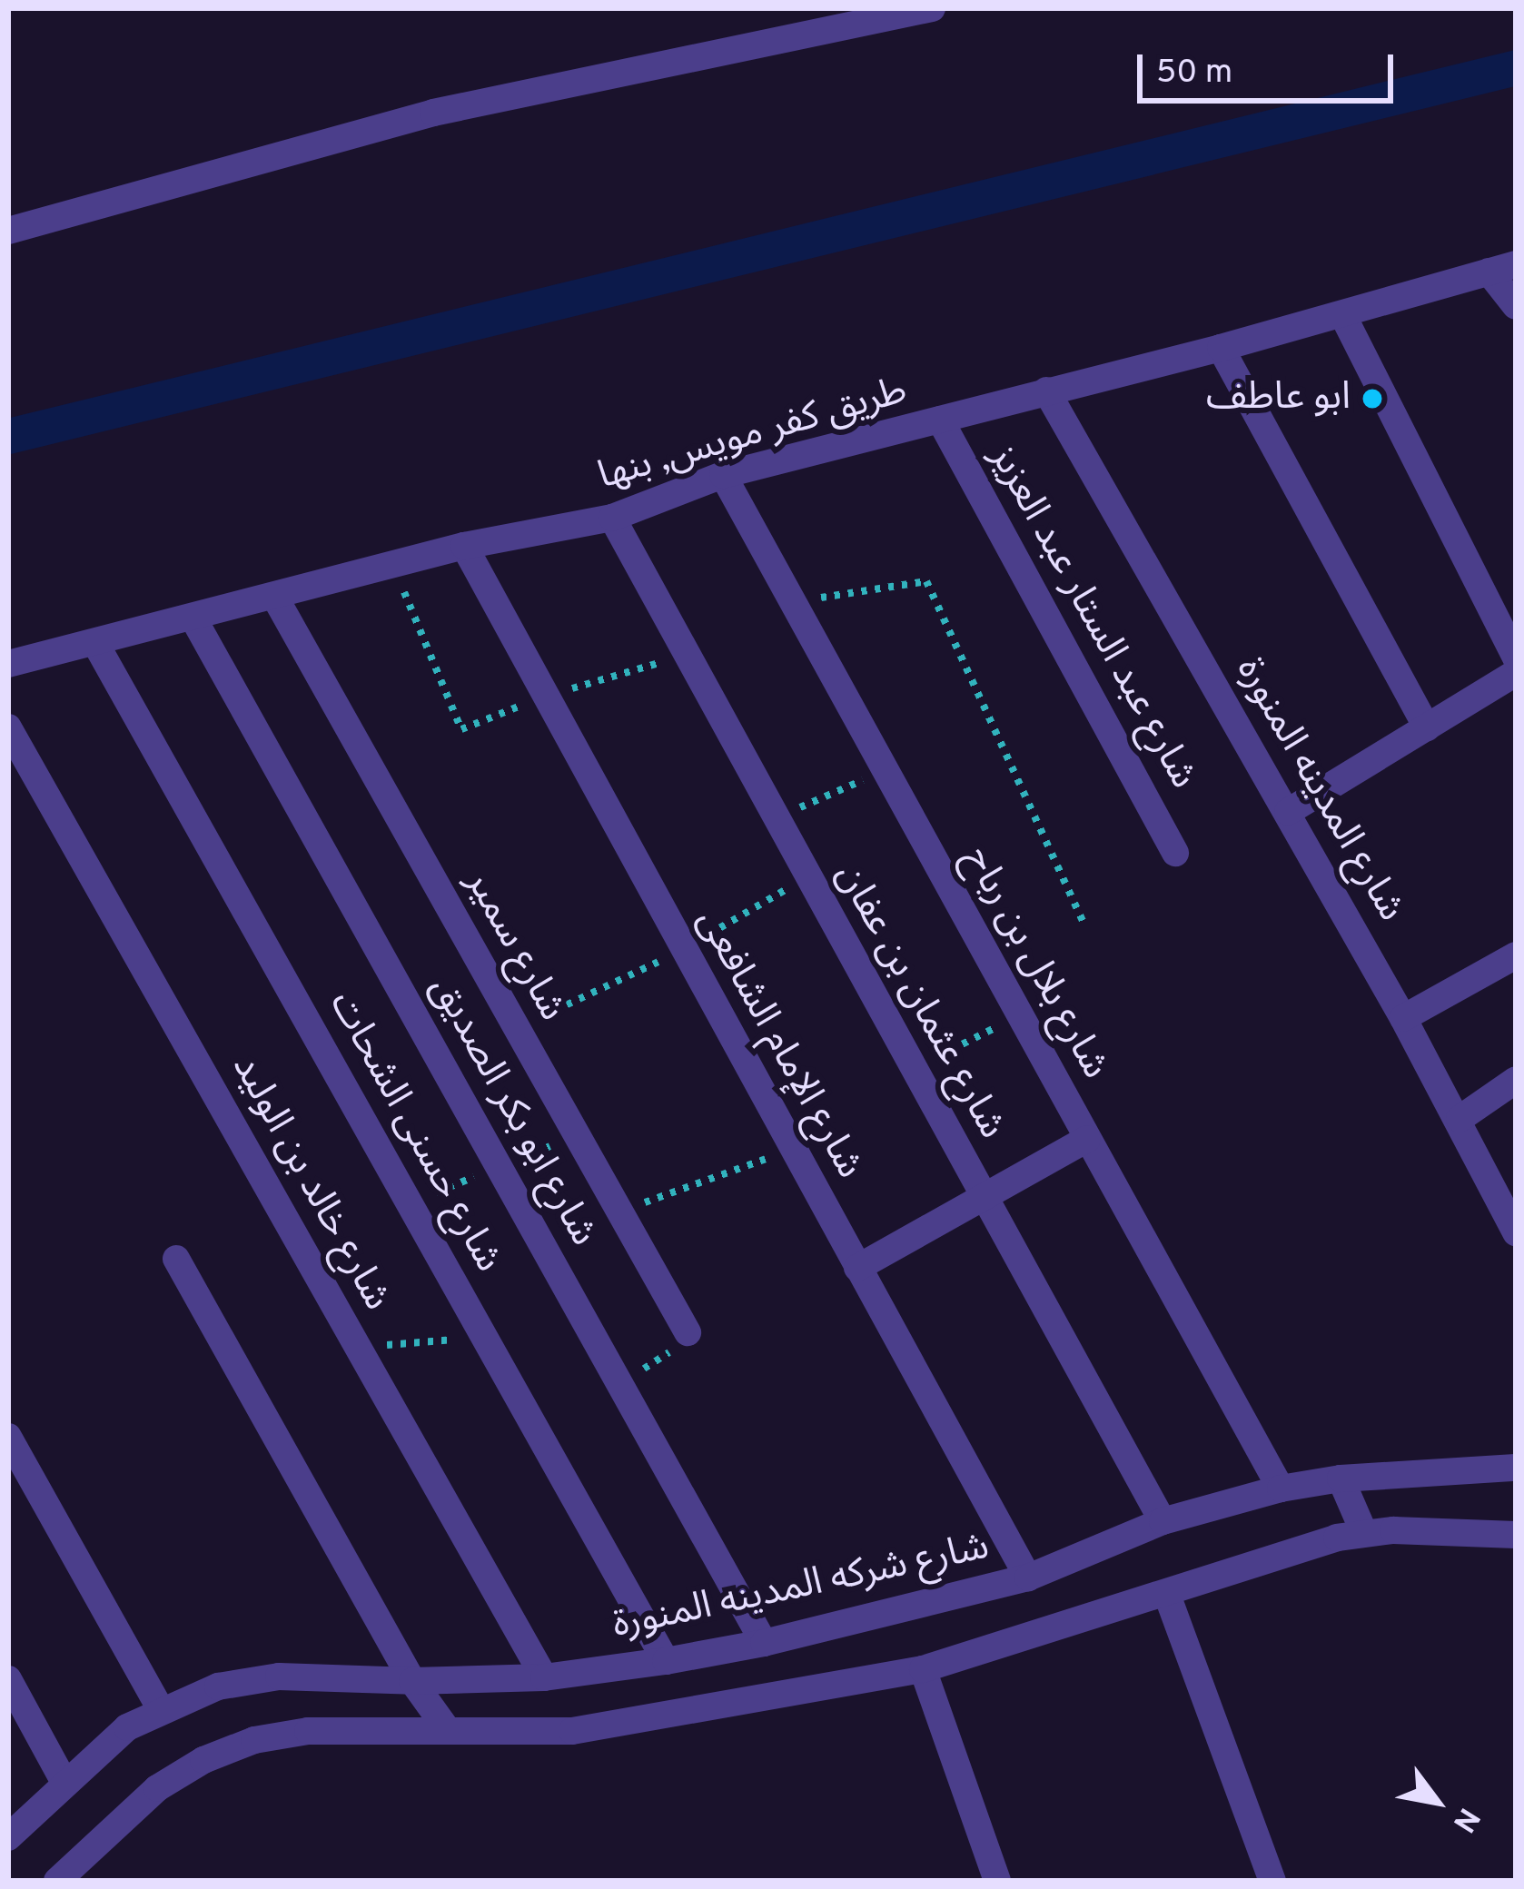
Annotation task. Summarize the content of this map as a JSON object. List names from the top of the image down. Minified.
{"streets":{"street":["طريق كفر مويس, بنها","شارع عبد الستار عبد العزيز","شارع المدينه المنورة","شارع سمير","شارع بلال بن رباح","شارع عثمان بن عفان","شارع الإمام الشافعى","شارع ابو بكر الصديق","شارع حسنى الشحات","شارع خالد بن الوليد","شارع شركه المدينه المنورة"]},"crossings":[["طريق كفر مويس, بنها","شارع عبد الستار عبد العزيز"],["طريق كفر مويس, بنها","شارع المدينه المنورة"],["طريق كفر مويس, بنها","شارع سمير"],["طريق كفر مويس, بنها","شارع بلال بن رباح"],["طريق كفر مويس, بنها","شارع عثمان بن عفان"],["طريق كفر مويس, بنها","شارع الإمام الشافعى"],["طريق كفر مويس, بنها","شارع ابو بكر الصديق"],["طريق كفر مويس, بنها","شارع حسنى الشحات"],["شارع بلال بن رباح","شارع شركه المدينه المنورة"],["شارع عثمان بن عفان","شارع شركه المدينه المنورة"],["شارع الإمام الشافعى","شارع شركه المدينه المنورة"],["شارع ابو بكر الصديق","شارع شركه المدينه المنورة"],["شارع حسنى الشحات","شارع شركه المدينه المنورة"],["شارع خالد بن الوليد","شارع شركه المدينه المنورة"]],"places":["ابو عاطف"],"scale_bar":"50 m","north":"bottom right"}
